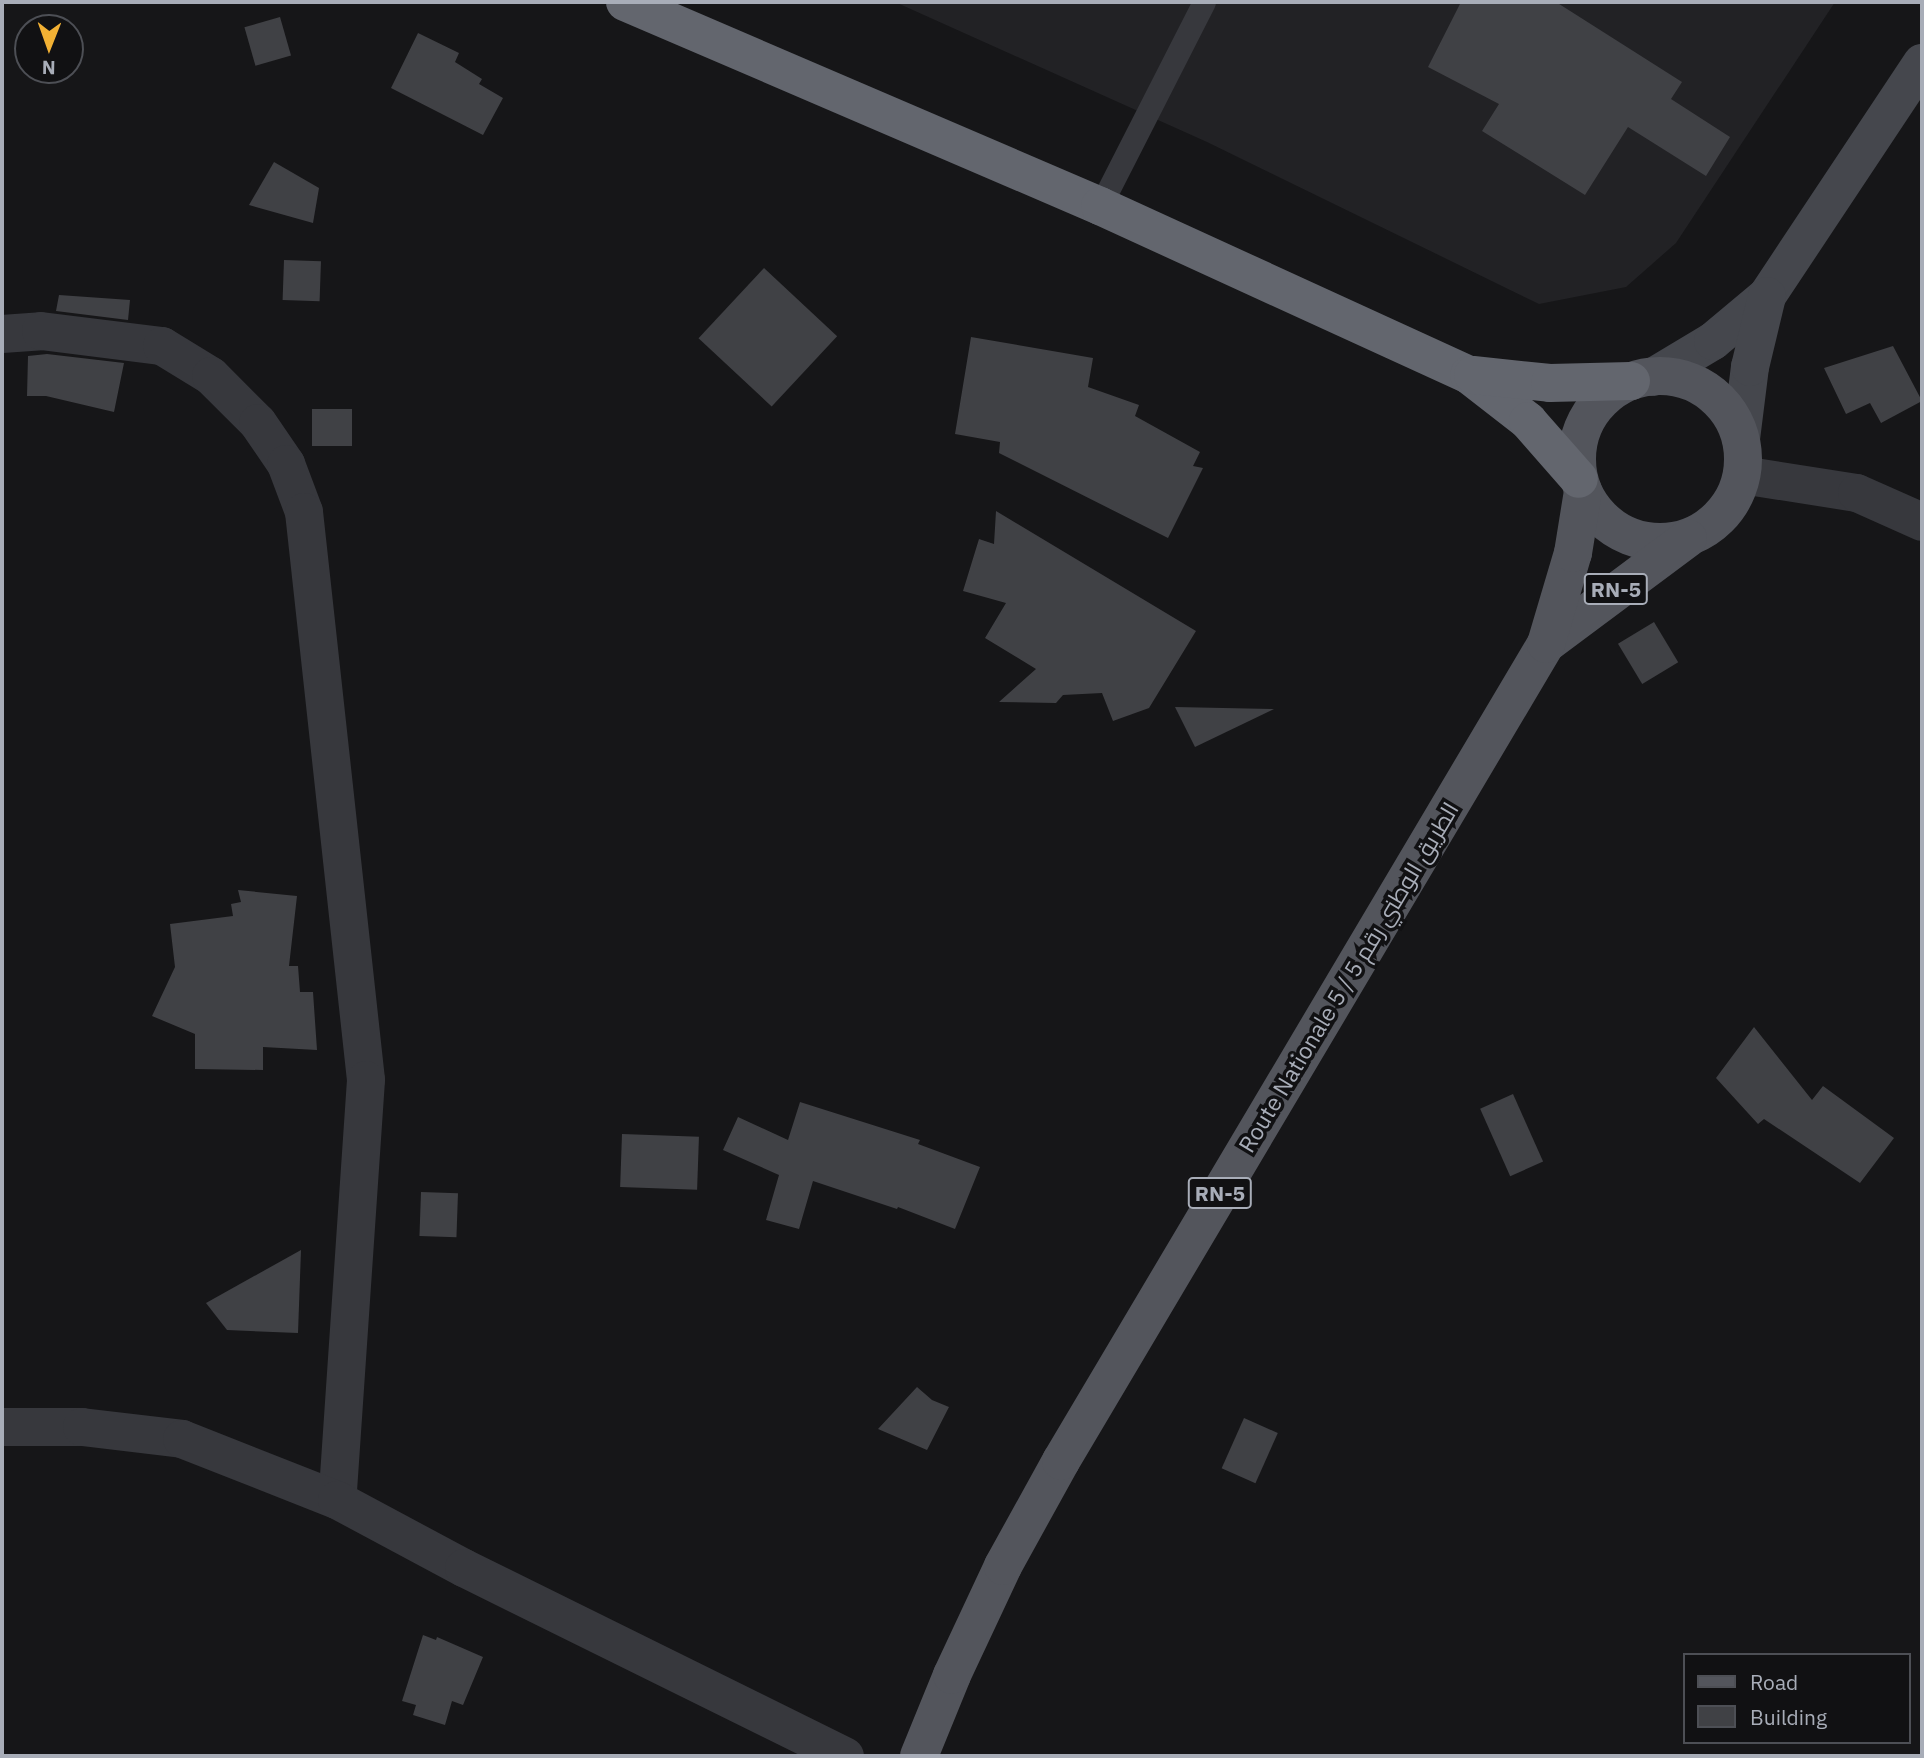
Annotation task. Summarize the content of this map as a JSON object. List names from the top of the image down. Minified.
{"streets":{"main road":["RN-5","Route Nationale 5 / الطريق الوطني رقم 5"]},"crossings":[["RN-5","Route Nationale 5 / الطريق الوطني رقم 5"]],"legend":["Road","Building"],"north":"bottom"}
